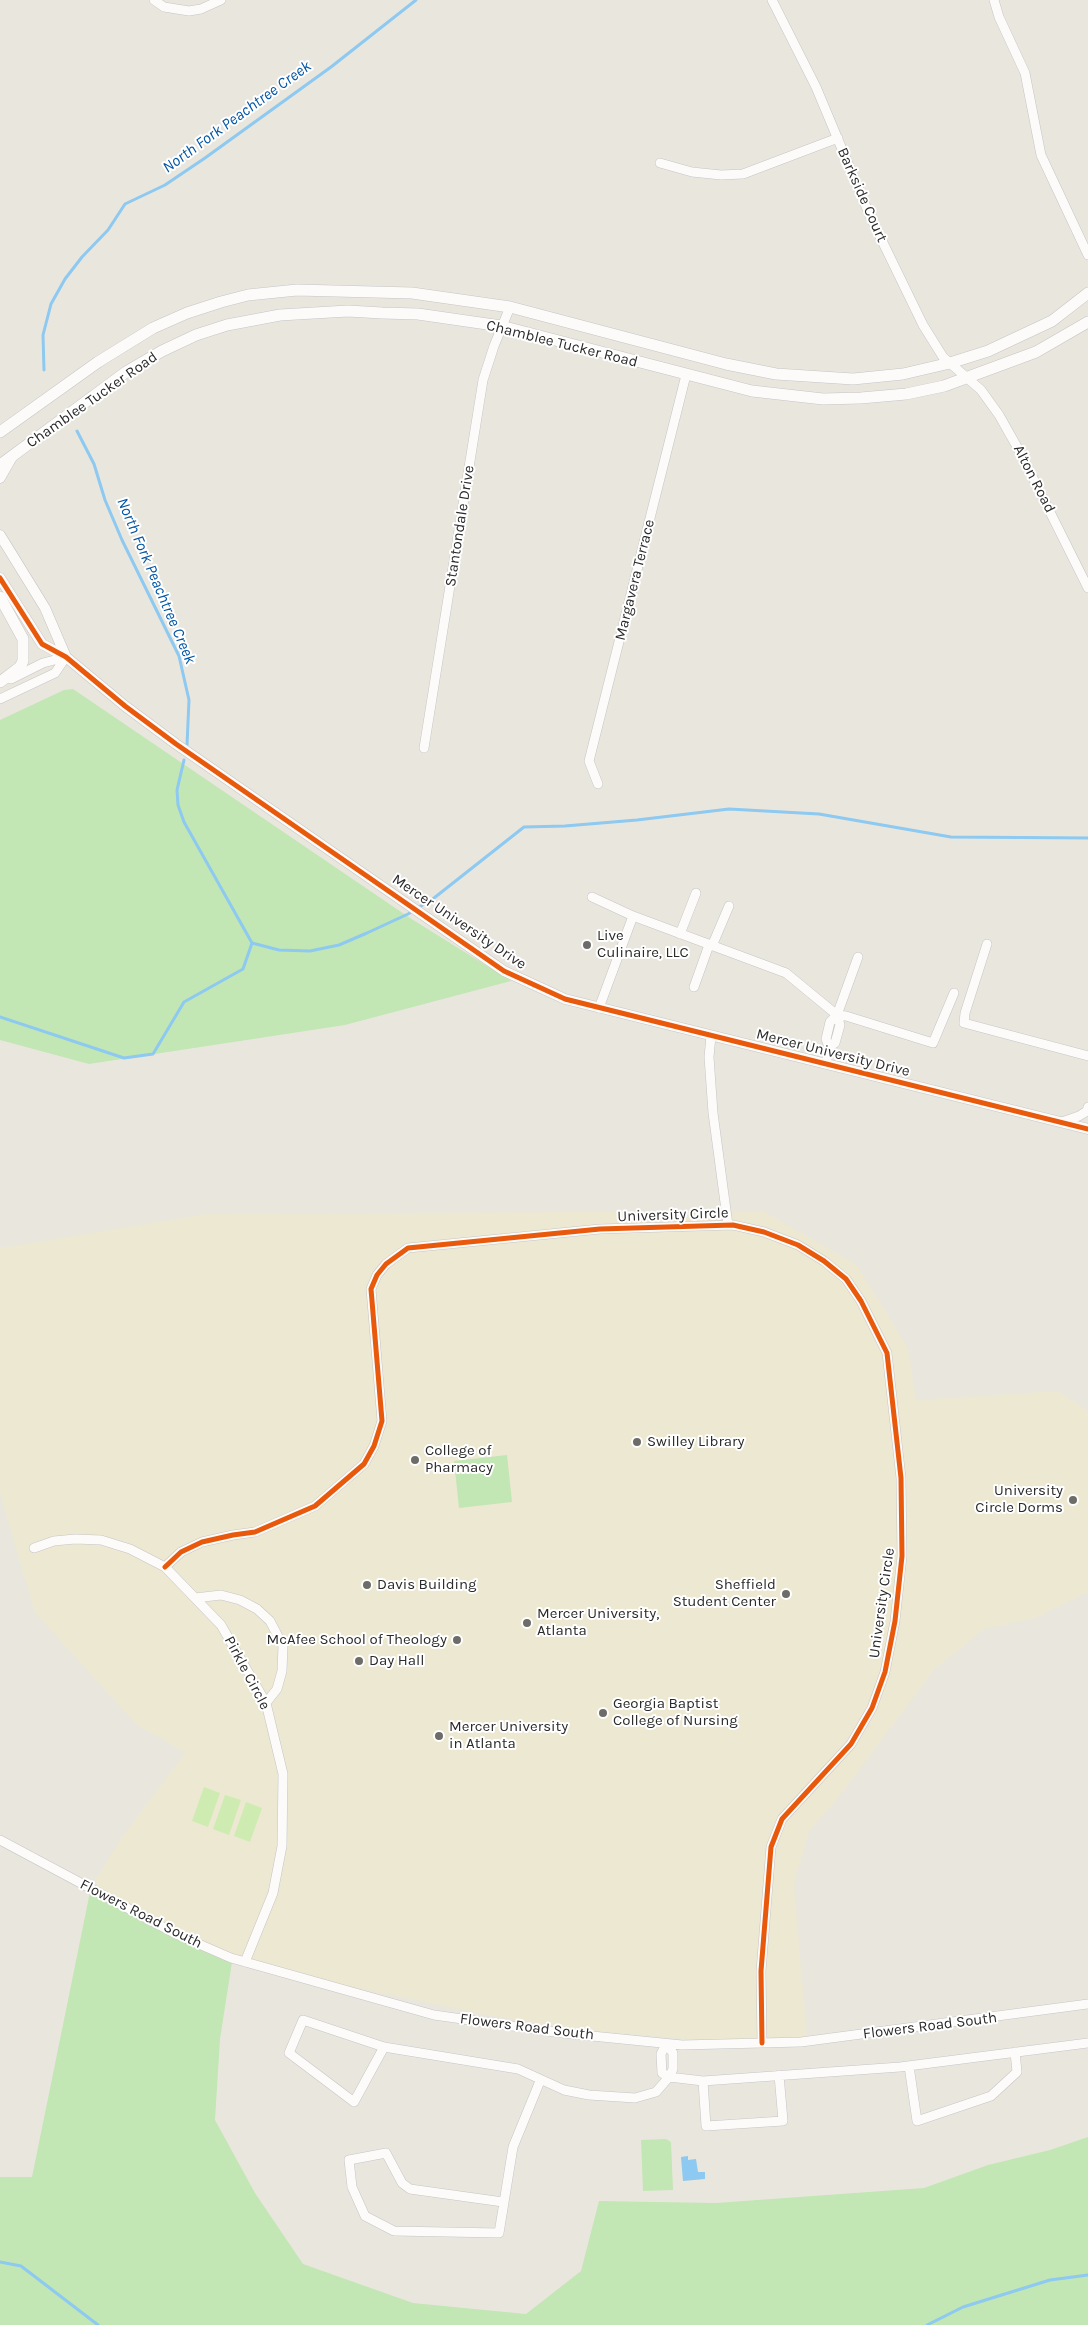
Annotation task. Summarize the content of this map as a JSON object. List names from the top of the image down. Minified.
{"streets":{"main road":["Chamblee Tucker Road"],"street":["Barkside Court","Alton Road","Stantondale Drive","Margavera Terrace","Mercer University Drive","University Circle","Pirkle Circle","Flowers Road South"]},"crossings":[["Barkside Court","Chamblee Tucker Road"],["Barkside Court","Alton Road"],["Chamblee Tucker Road","Alton Road"],["Chamblee Tucker Road","Stantondale Drive"],["Chamblee Tucker Road","Margavera Terrace"],["University Circle","Pirkle Circle"],["University Circle","Flowers Road South"],["Pirkle Circle","Flowers Road South"]],"water":["North Fork Peachtree Creek"],"places":["Live Culinaire, LLC","Swilley Library","College of Pharmacy","University Circle Dorms","Davis Building","Sheffield Student Center","Mercer University, Atlanta","McAfee School of Theology","Day Hall","Georgia Baptist College of Nursing","Mercer University in Atlanta"]}
